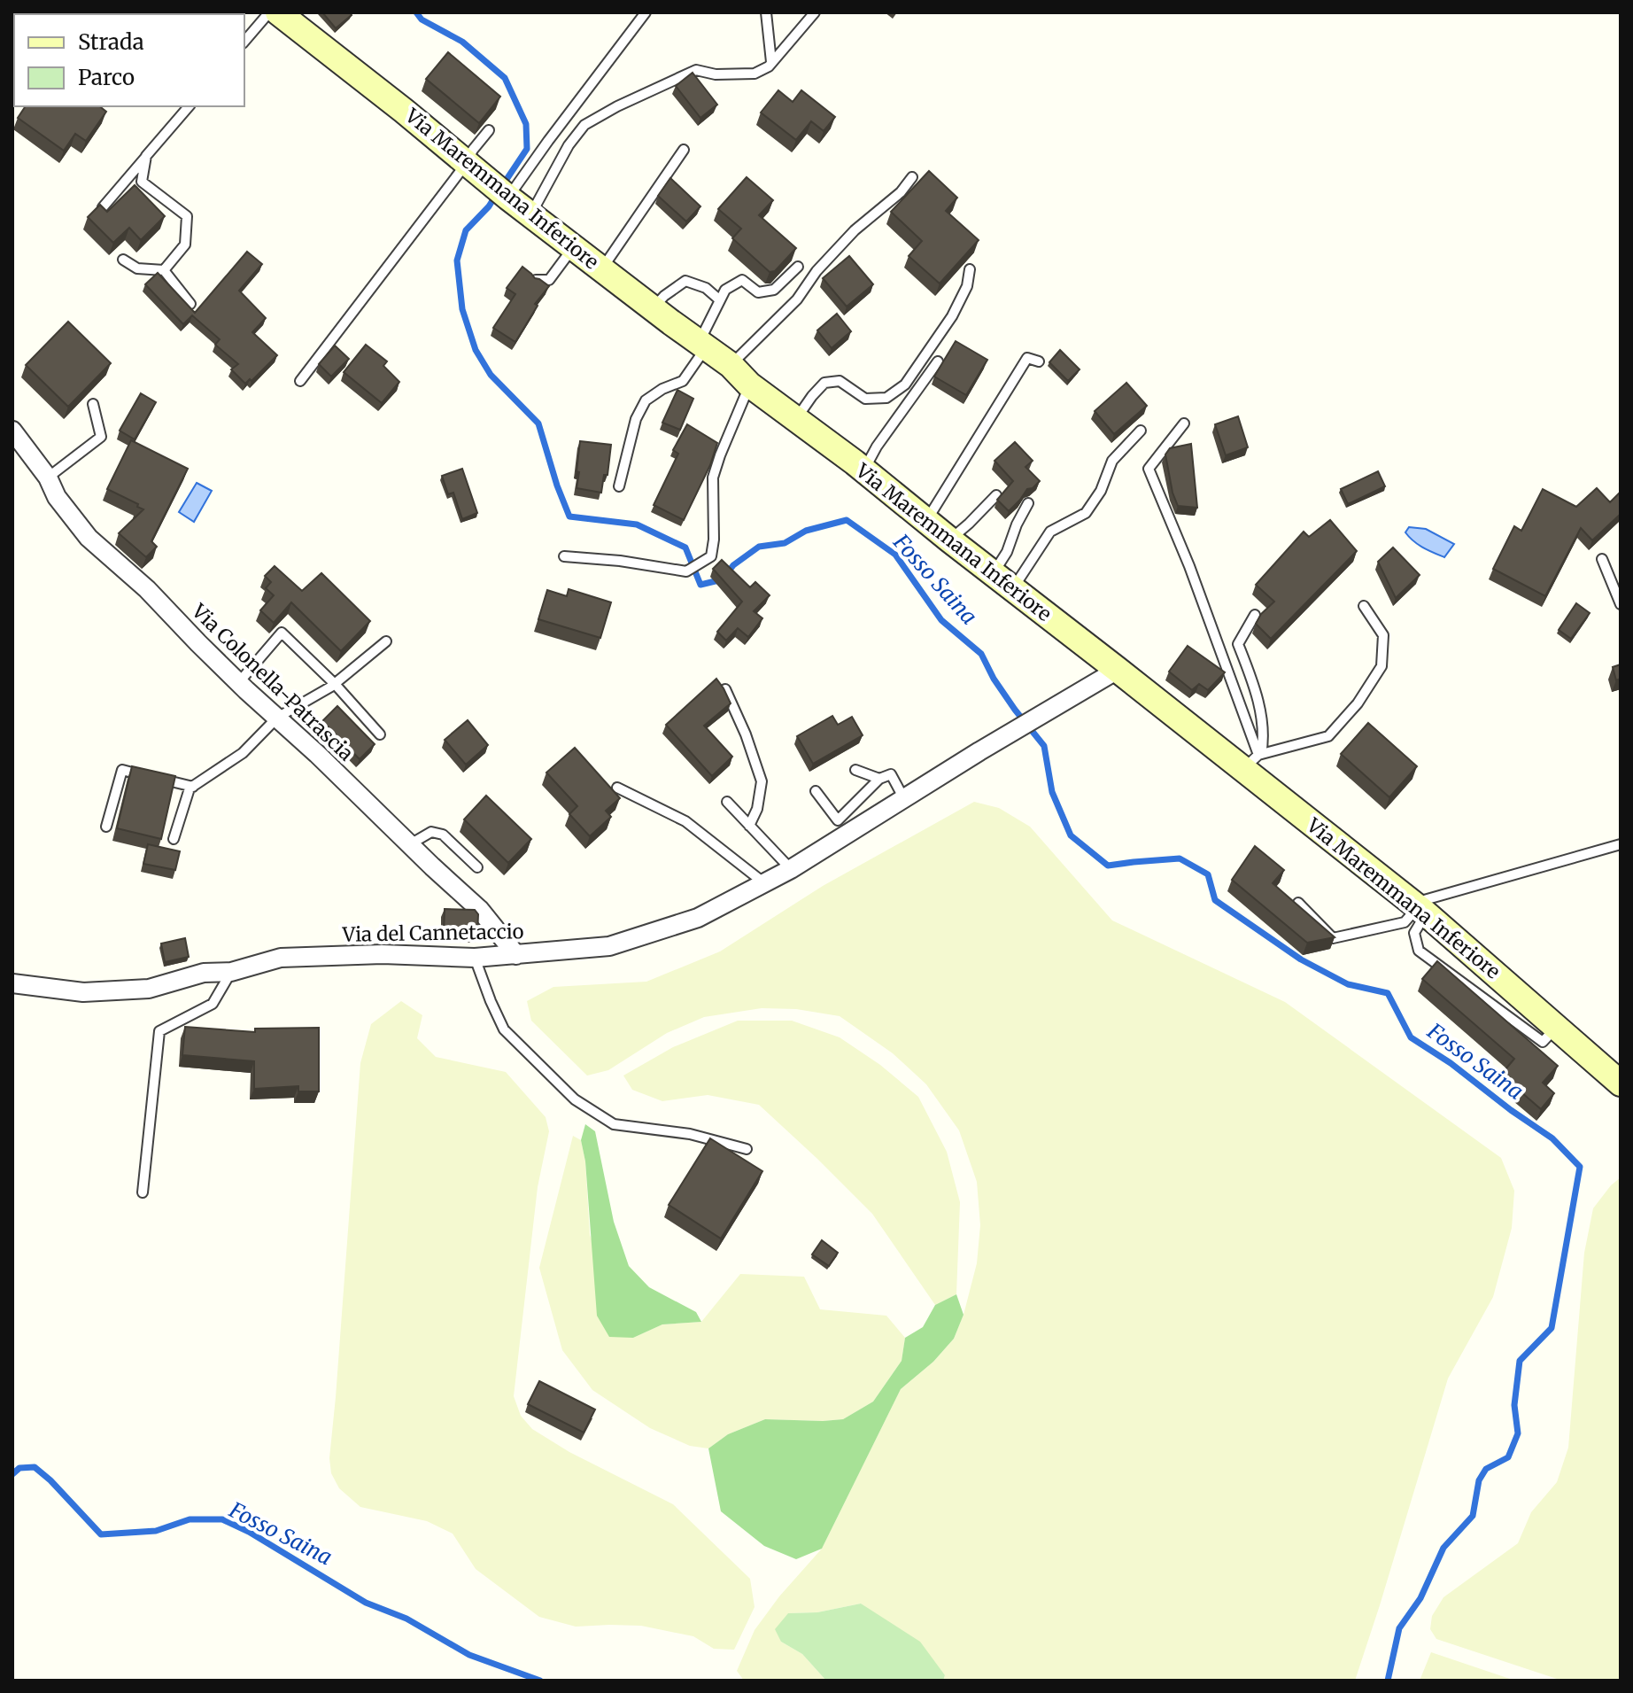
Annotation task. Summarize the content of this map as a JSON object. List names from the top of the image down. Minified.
{"streets":{"main road":["Via Maremmana Inferiore"],"street":["Via Colonella-Patrascia","Via del Cannetaccio"]},"crossings":[["Via Maremmana Inferiore","Via del Cannetaccio"],["Via Colonella-Patrascia","Via del Cannetaccio"]],"water":["Fosso Saina"],"legend":["Strada","Parco"]}
